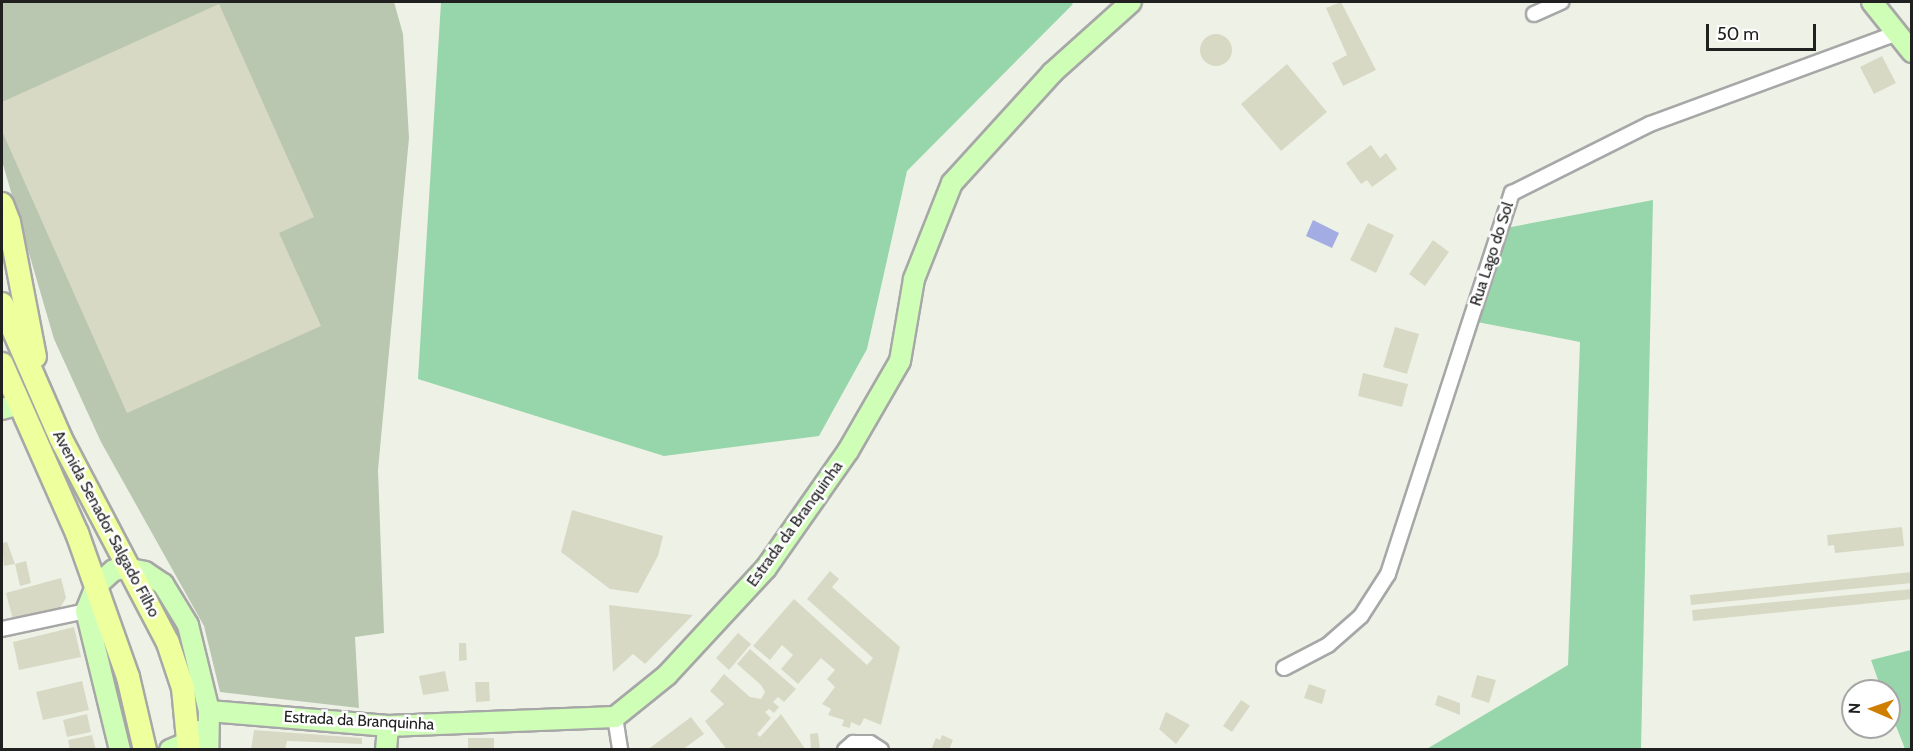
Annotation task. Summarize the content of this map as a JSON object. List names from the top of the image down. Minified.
{"streets":{"main road":["Avenida Senador Salgado Filho","Estrada da Branquinha"],"street":["Rua Lago do Sol"]},"crossings":[["Avenida Senador Salgado Filho","Estrada da Branquinha"]],"scale_bar":"50 m","north":"left"}
